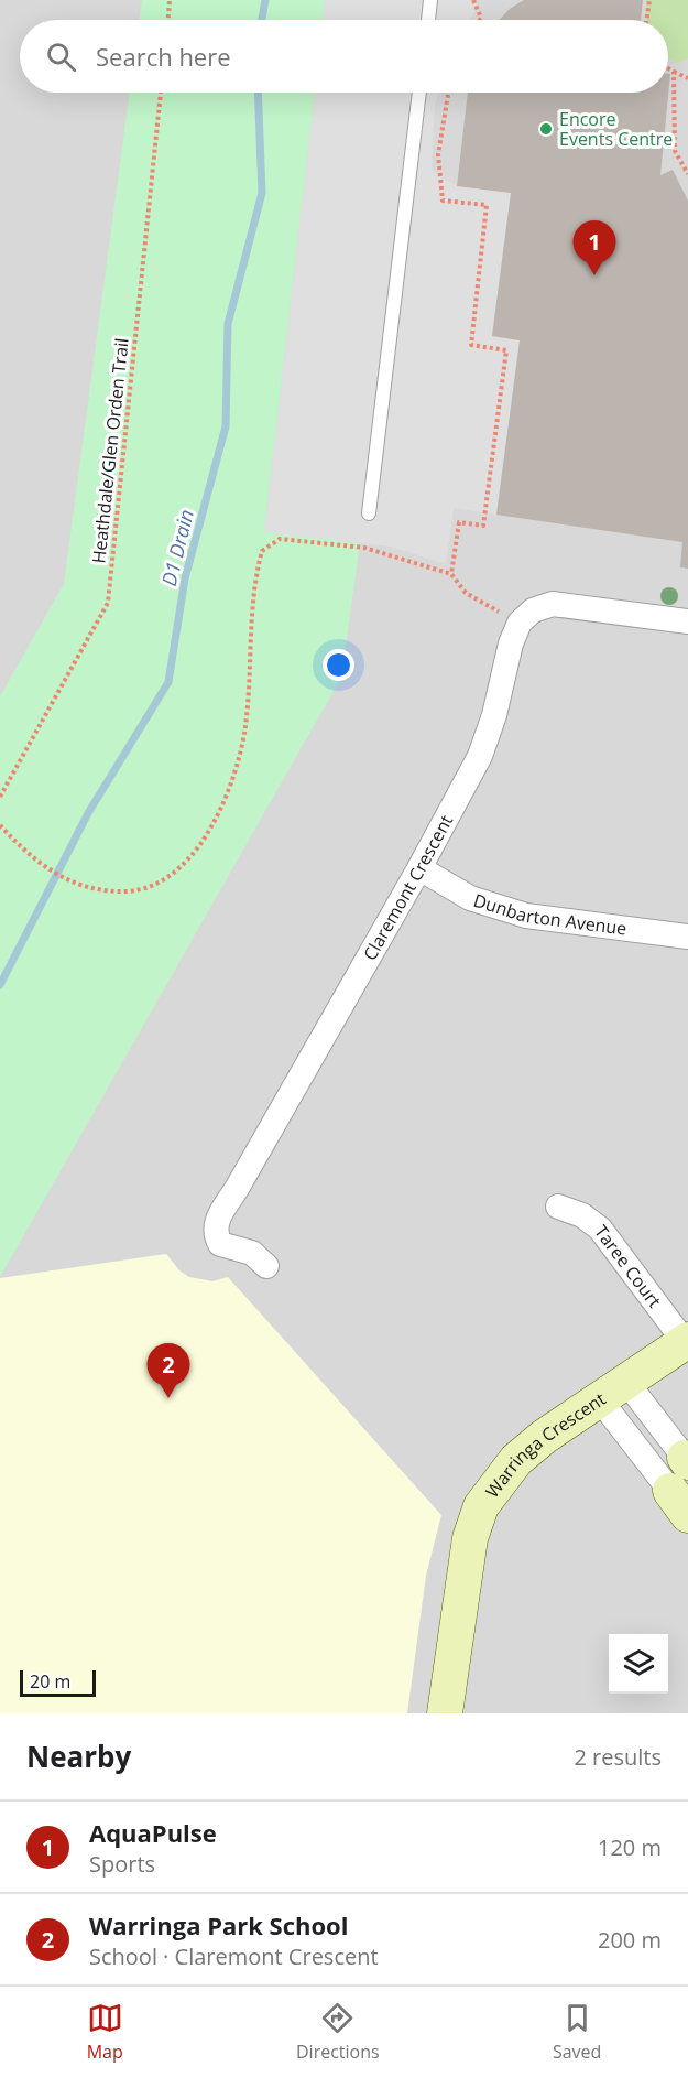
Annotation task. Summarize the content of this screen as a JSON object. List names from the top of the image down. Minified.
{"streets":{"street":["Claremont Crescent","Dunbarton Avenue","Taree Court","Warringa Crescent"],"path":["Heathdale/Glen Orden Trail"]},"crossings":[["Claremont Crescent","Dunbarton Avenue"],["Taree Court","Warringa Crescent"]],"water":["D1 Drain"],"places":["Encore Events Centre"],"scale_bar":"20 m","page":{"search":"Search here","pins":["1","2"],"scale":"20 m","heading":["Nearby","2 results"],"list":[{"mark":"1","name":"AquaPulse","note":"Sports","value":"120 m"},{"mark":"2","name":"Warringa Park School","note":"School · Claremont Crescent","value":"200 m"}],"nav":["Map","Directions","Saved"]}}
